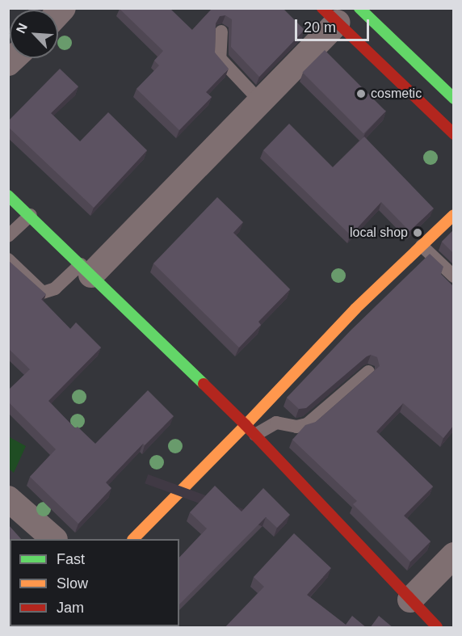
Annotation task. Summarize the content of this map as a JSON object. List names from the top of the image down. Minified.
{"places":["cosmetic","local shop"],"legend":["Fast","Slow","Jam"],"scale_bar":"20 m","north":"top left"}
